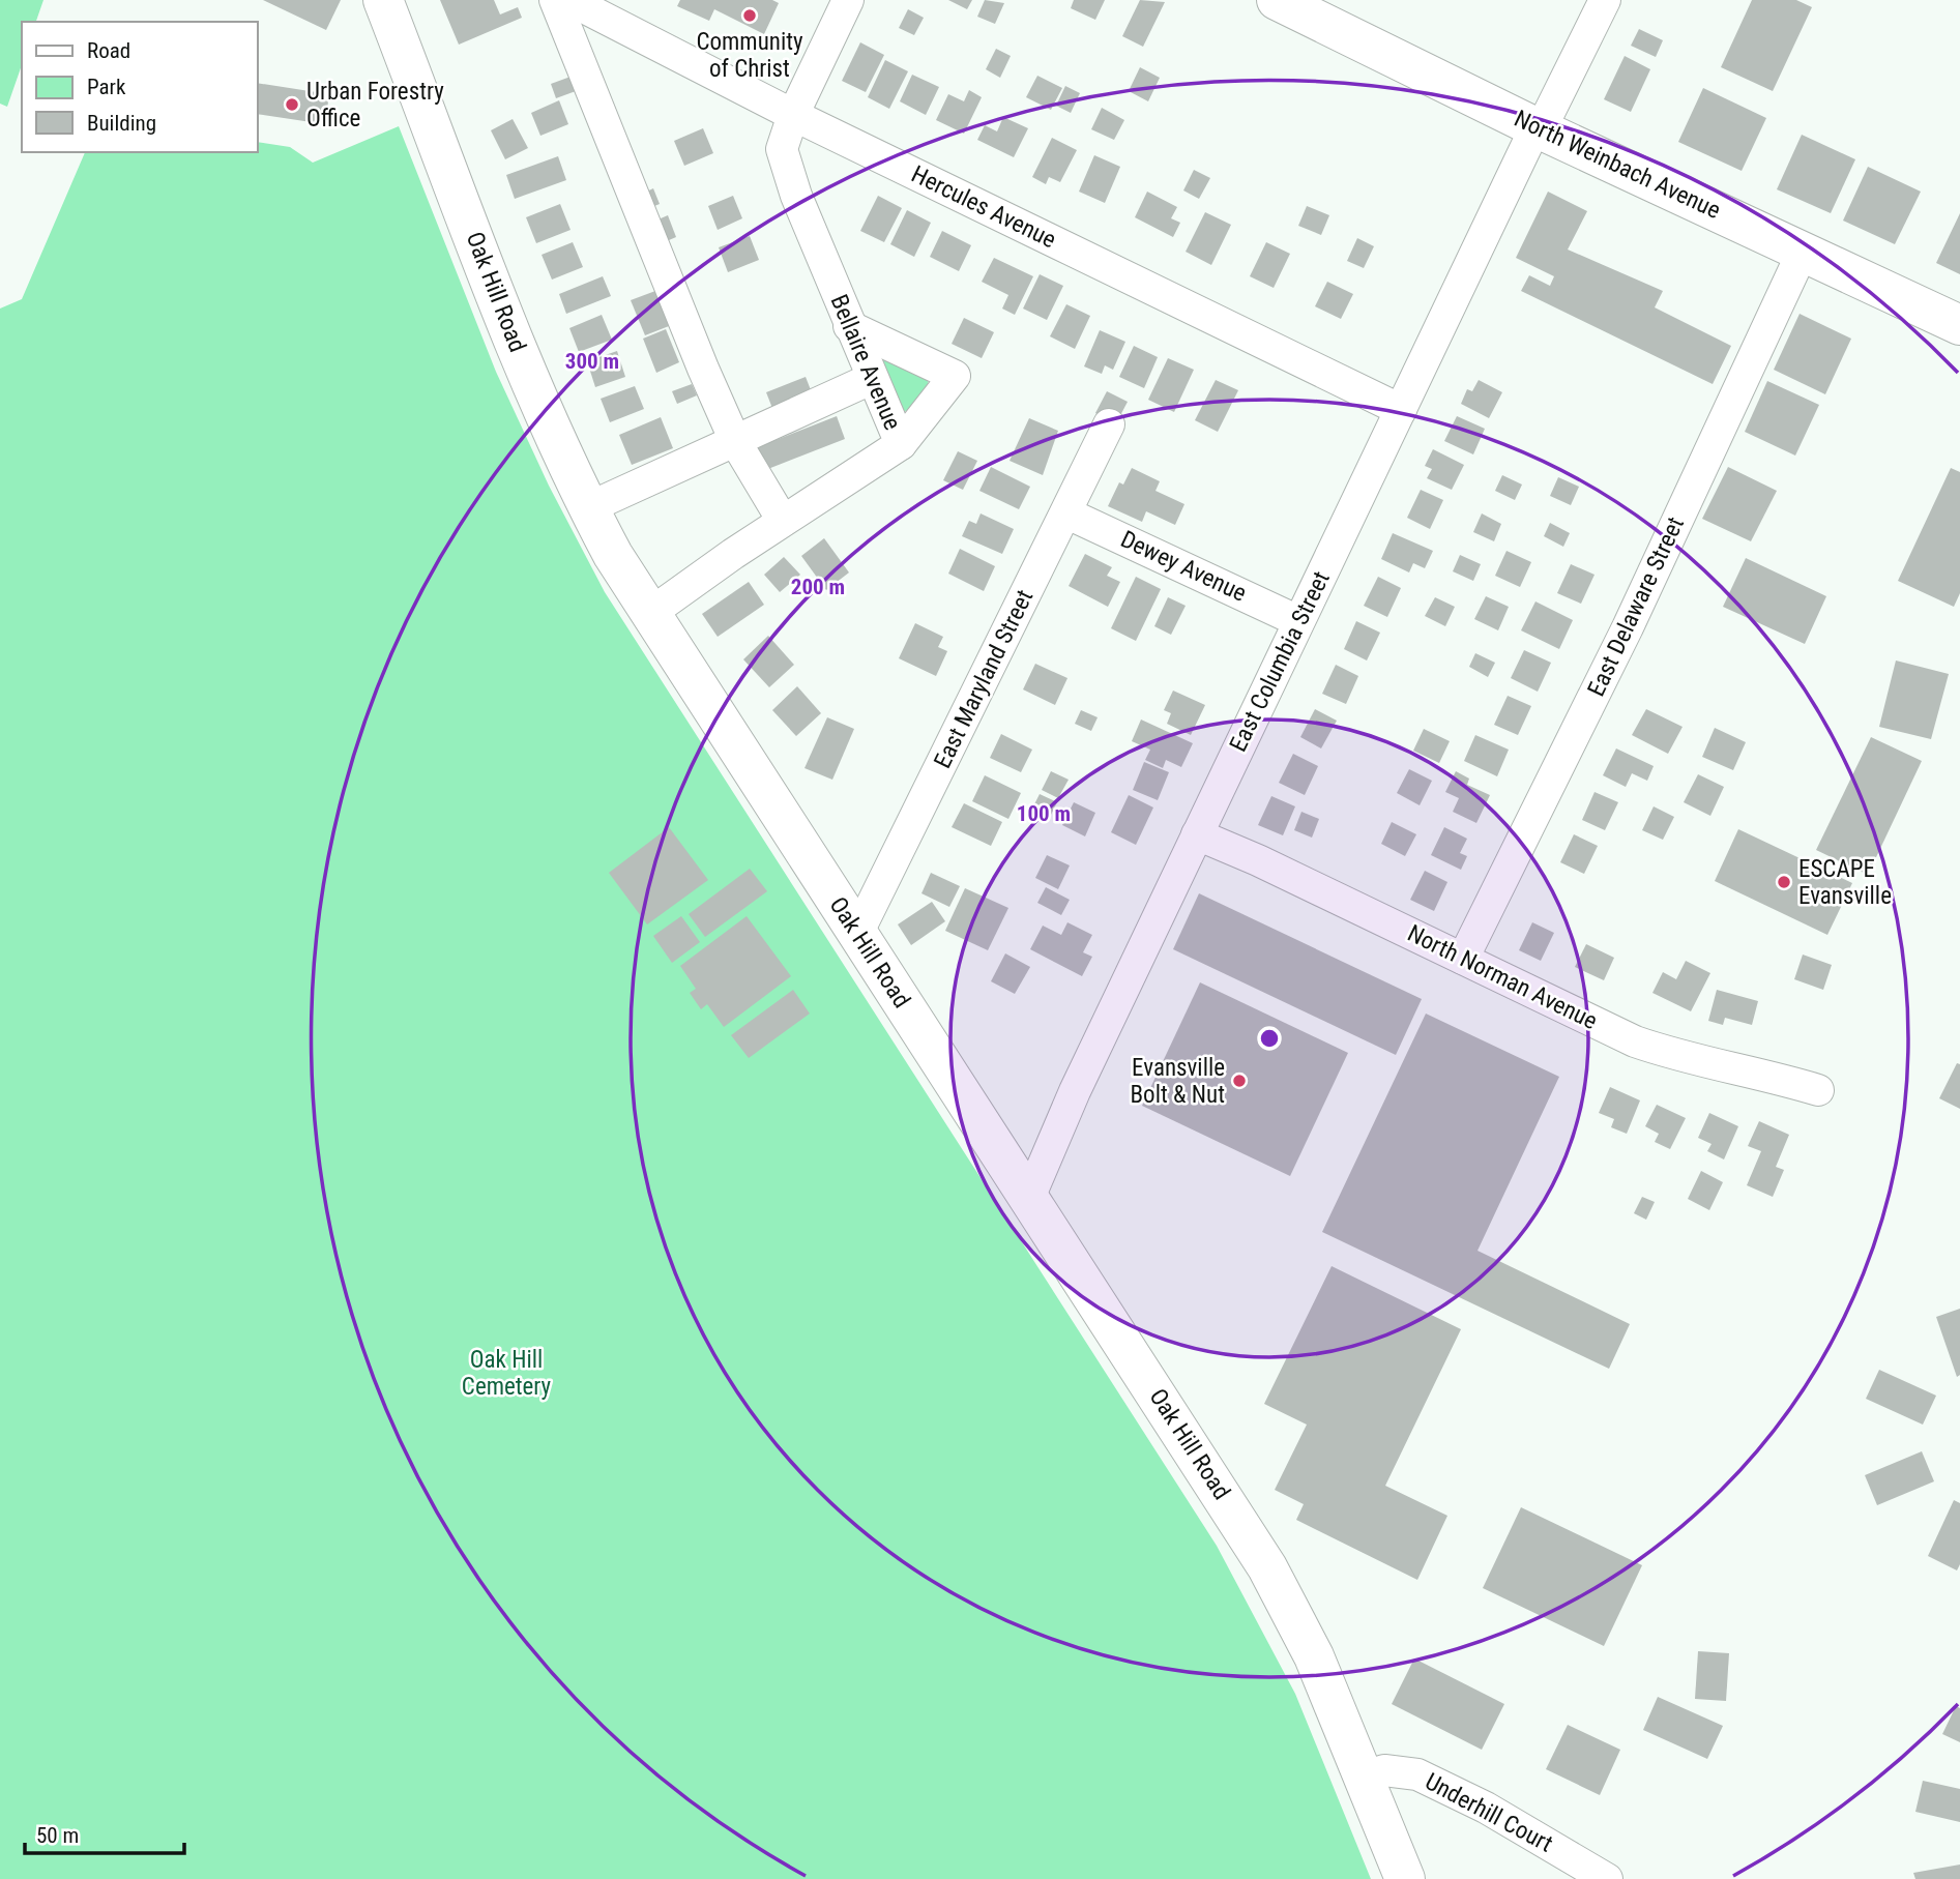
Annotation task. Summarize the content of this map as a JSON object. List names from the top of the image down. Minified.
{"streets":{"main road":["North Weinbach Avenue","Oak Hill Road"],"street":["Hercules Avenue","Bellaire Avenue","Dewey Avenue","East Delaware Street","East Columbia Street","East Maryland Street","North Norman Avenue","Underhill Court"]},"crossings":[["North Weinbach Avenue","East Delaware Street"],["North Weinbach Avenue","East Columbia Street"],["Hercules Avenue","Bellaire Avenue"],["Hercules Avenue","East Columbia Street"],["Oak Hill Road","Bellaire Avenue"],["Oak Hill Road","East Columbia Street"],["Oak Hill Road","East Maryland Street"],["Oak Hill Road","Underhill Court"],["Dewey Avenue","East Columbia Street"],["Dewey Avenue","East Maryland Street"],["East Delaware Street","North Norman Avenue"],["East Columbia Street","North Norman Avenue"]],"parks":["Oak Hill Cemetery"],"places":["Community of Christ","Urban Forestry Office","ESCAPE Evansville","Evansville Bolt & Nut"],"legend":["Road","Park","Building"],"scale_bar":"50 m","rings":["300 m","200 m","100 m"]}
